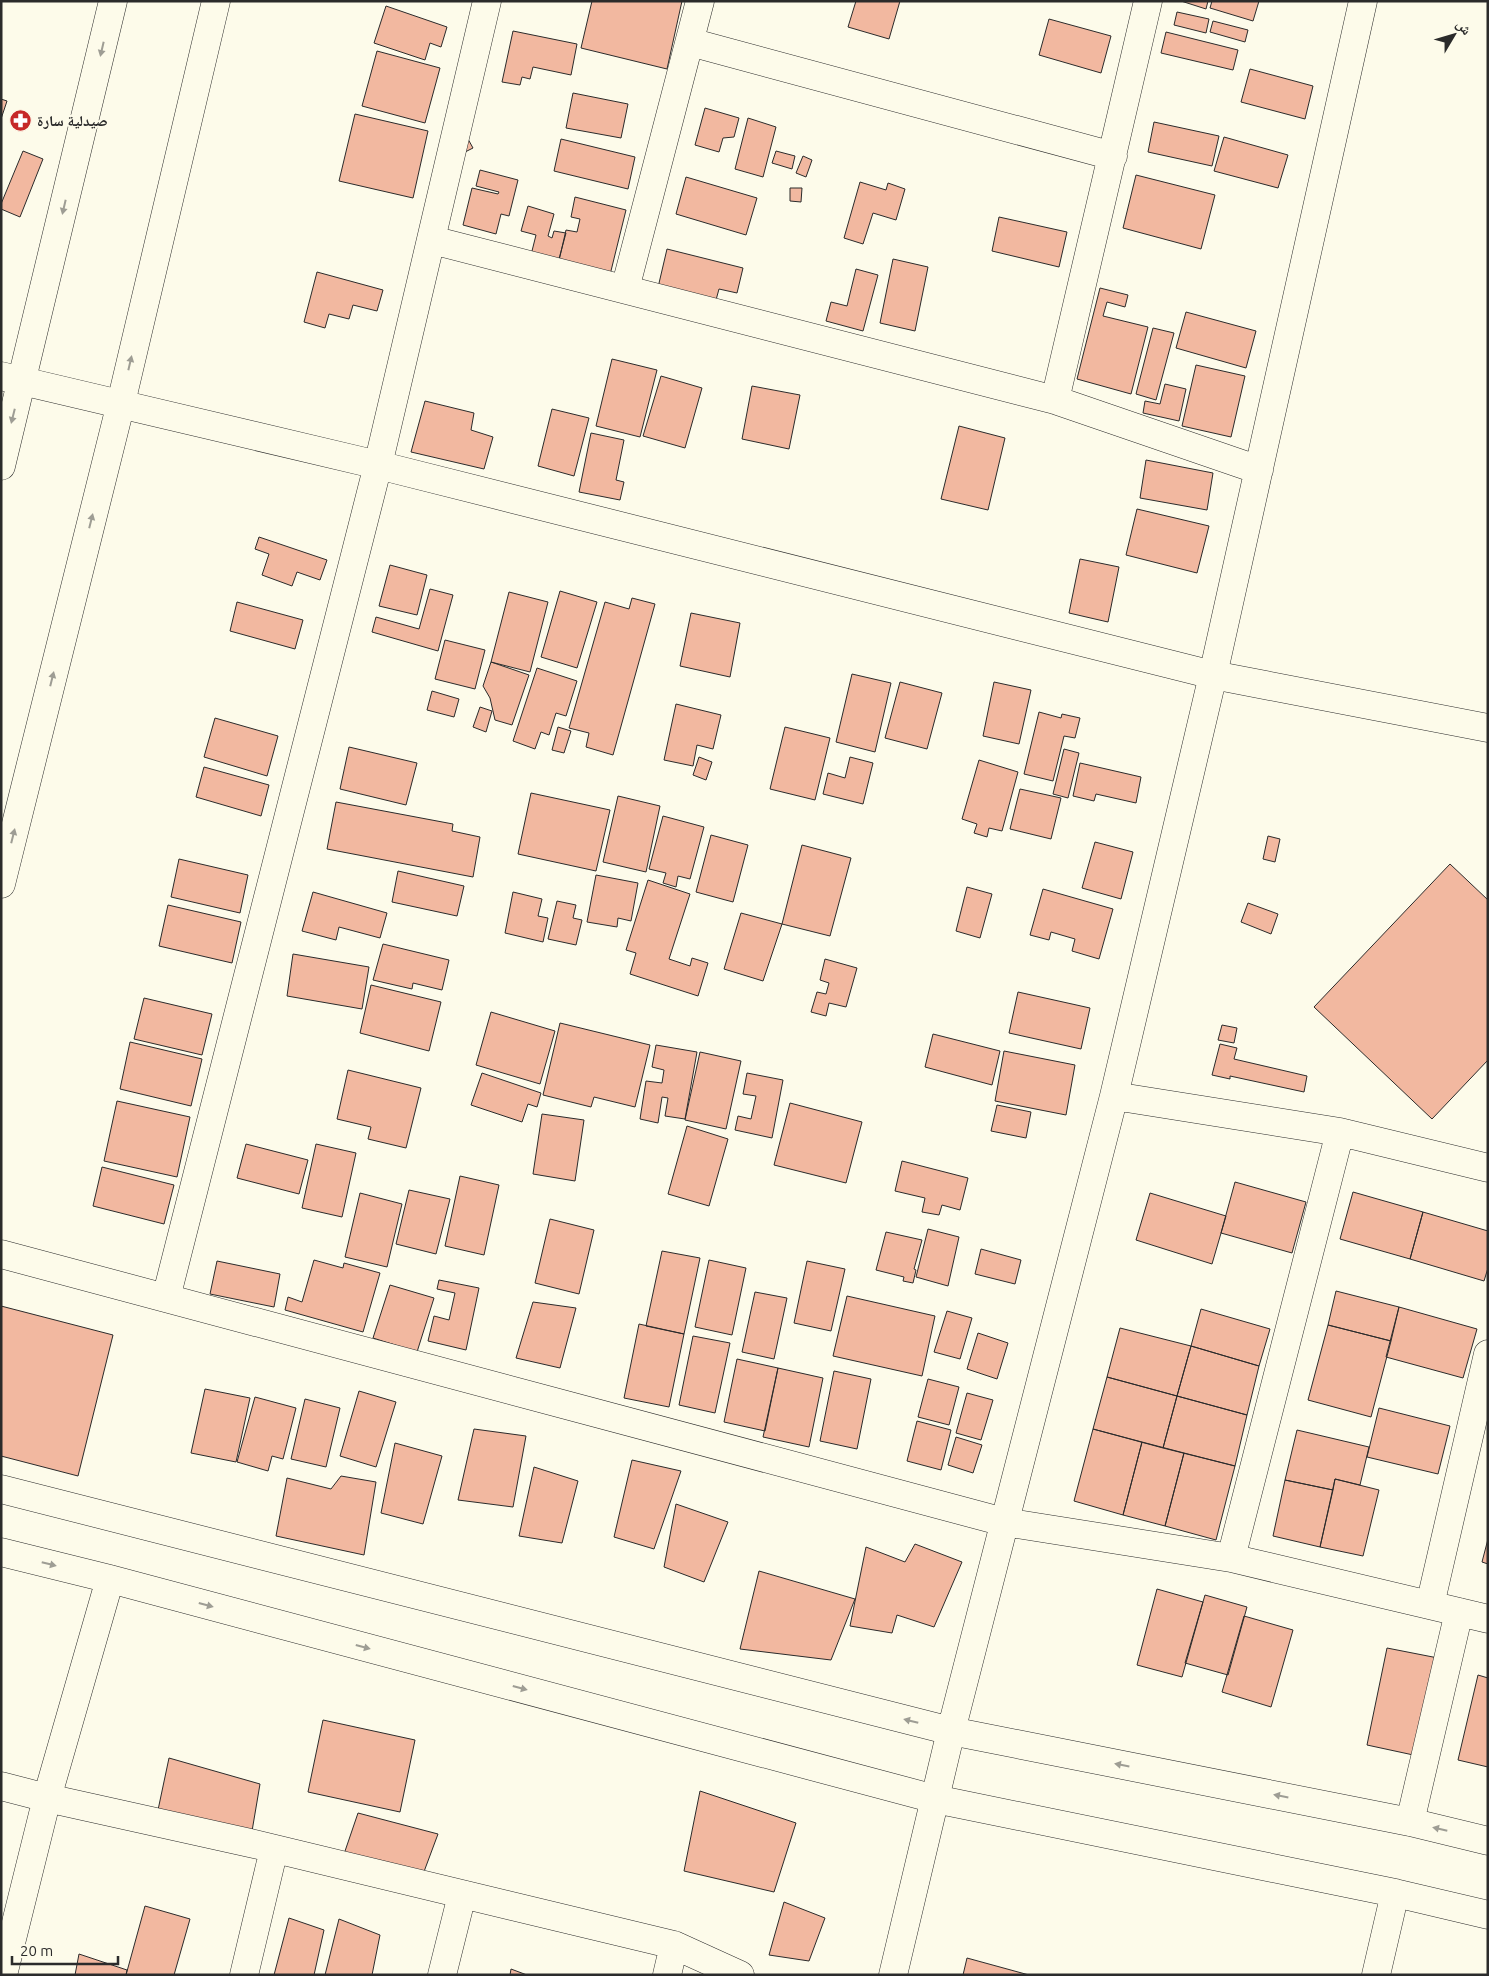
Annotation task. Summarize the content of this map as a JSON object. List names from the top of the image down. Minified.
{"places":{"pharmacy":["صيدلية سارة"]},"scale_bar":"20 m","north":"top right"}
